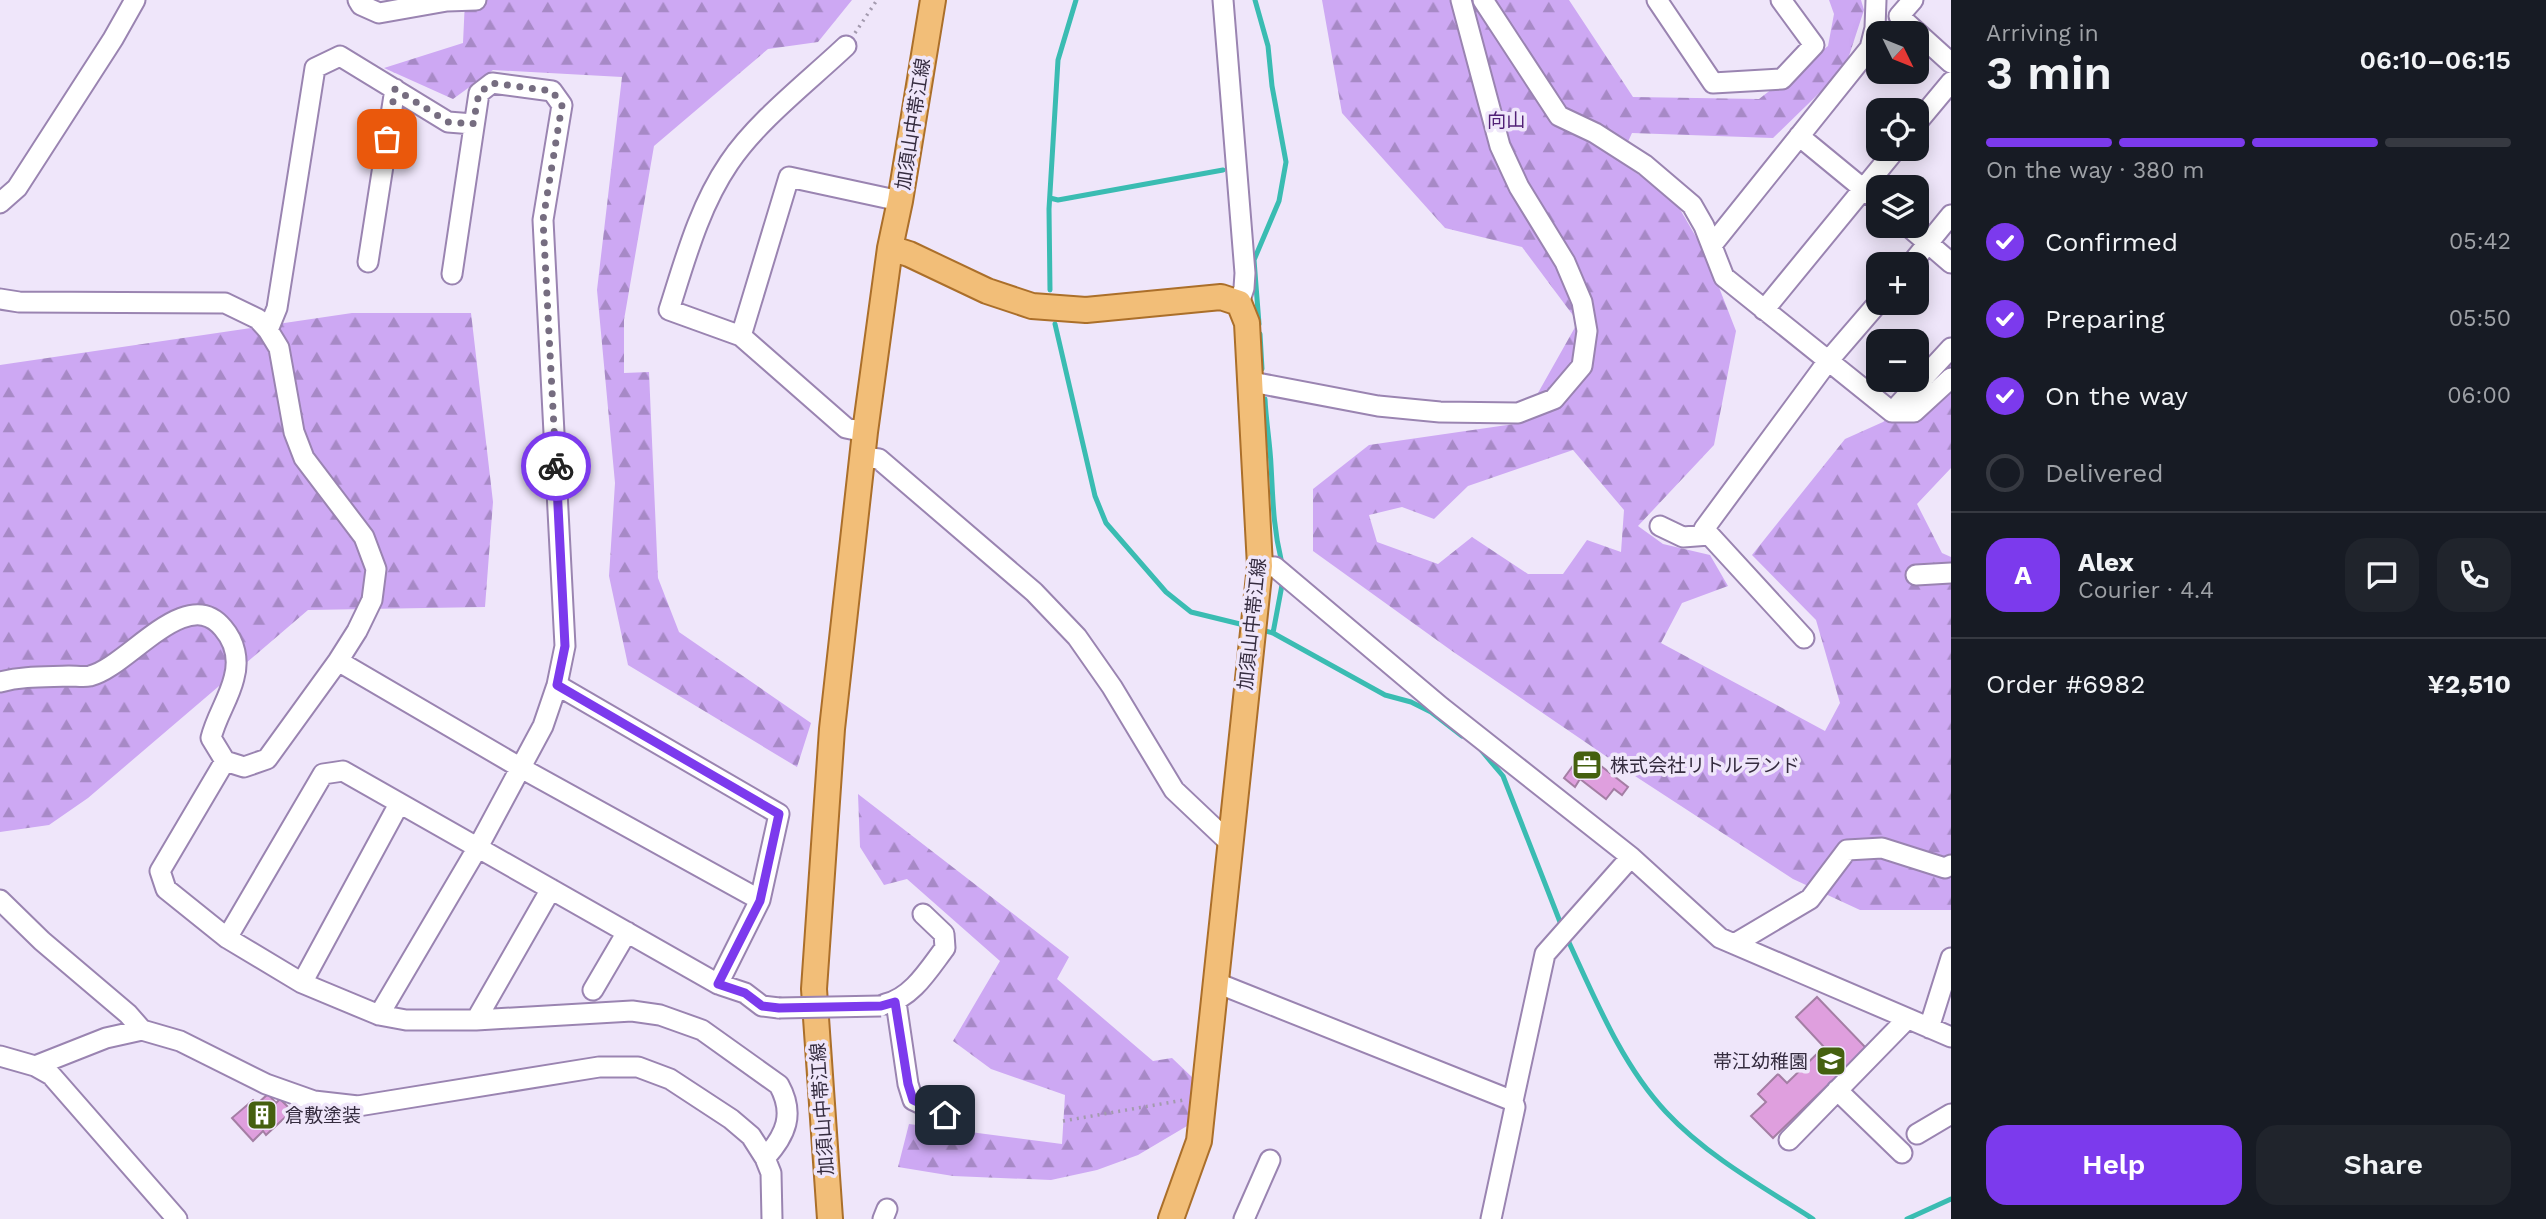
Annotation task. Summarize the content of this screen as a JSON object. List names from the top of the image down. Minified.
{"streets":{"main road":["加須山中帯江線"]},"parks":["向山"],"places":{"office":["株式会社リトルランド"],"school or university":["帯江幼稚園"],"building":["倉敷塗装"]},"north":"bottom right","page":{"heading":["3 min","Arriving in","06:10–06:15"],"panel":["Alex","Courier · 4.4","Order #6982","¥2,510"],"map_buttons":["+","−"],"bar":"On the way · 380 m","list":[["Confirmed","05:42"],["Preparing","05:50"],["On the way","06:00"],"Delivered"],"round":"A","buttons":["Help","Share"]}}
